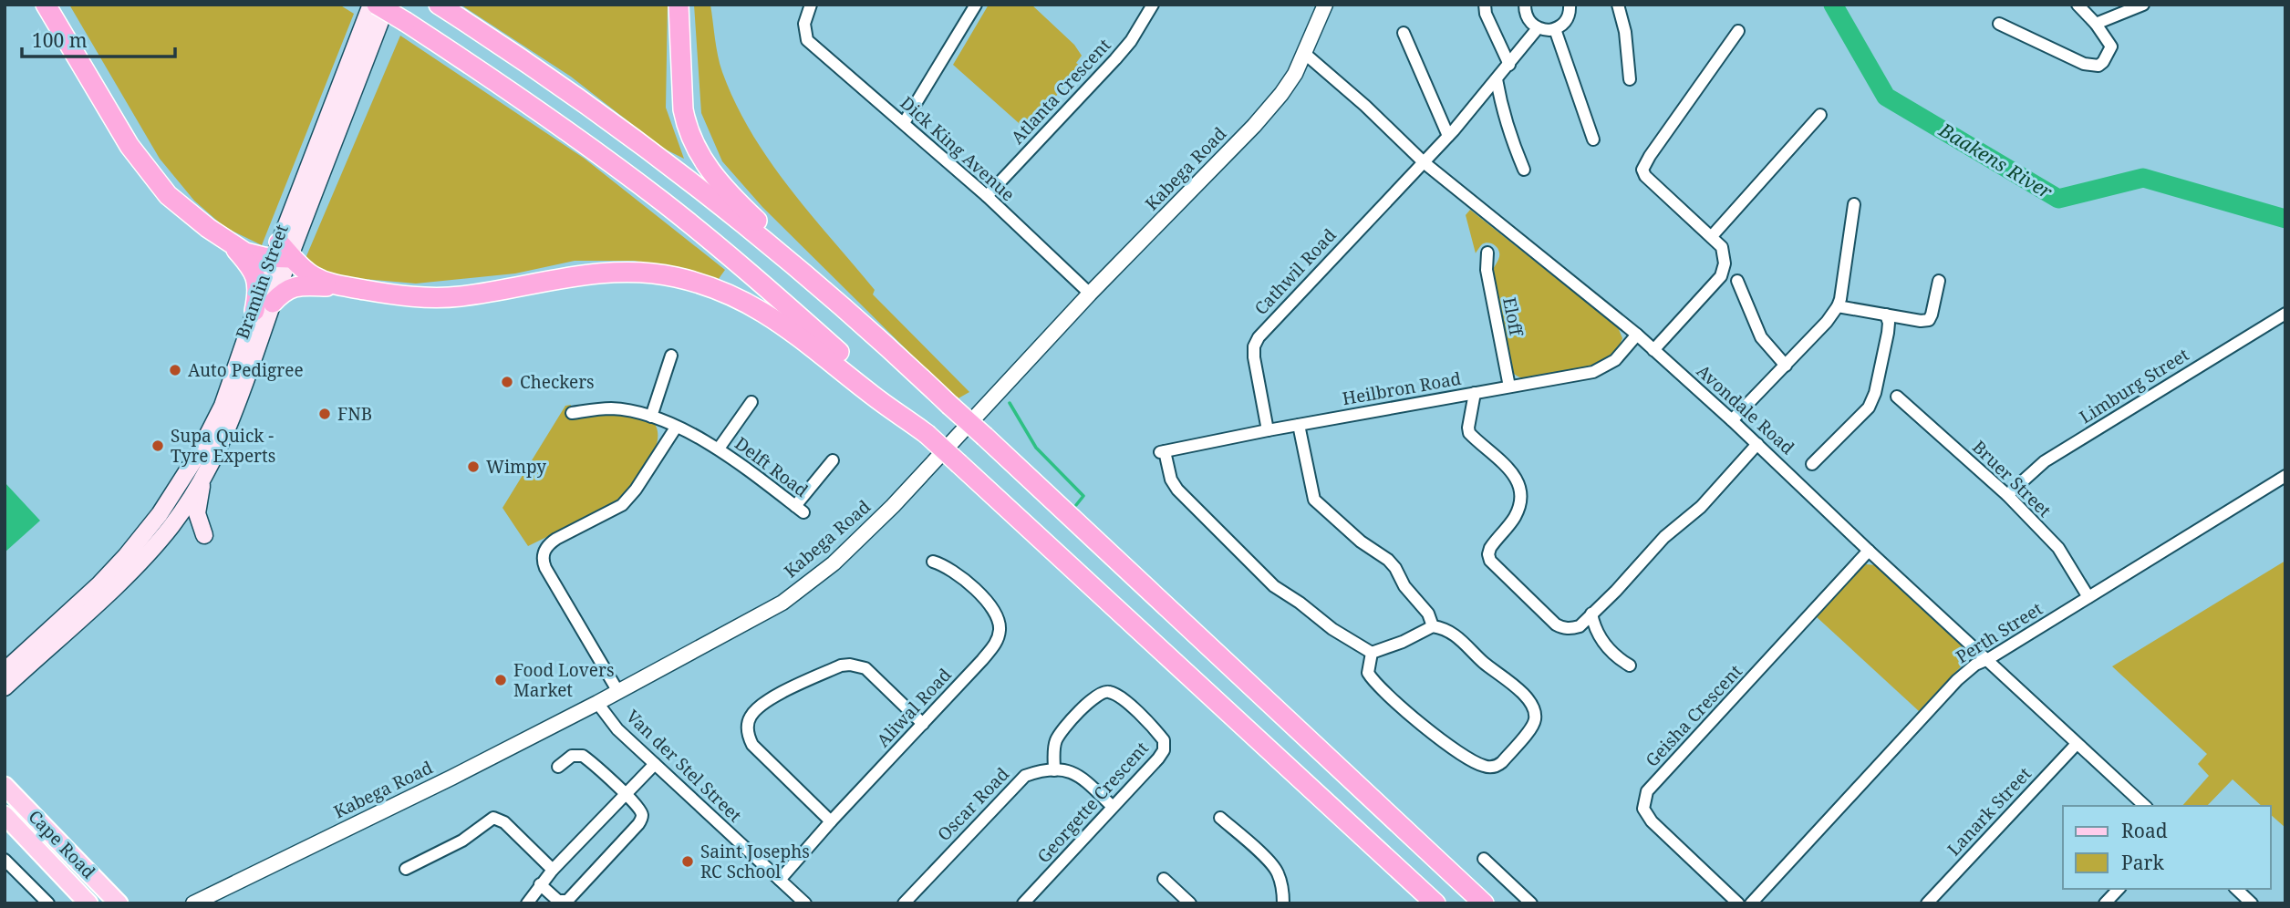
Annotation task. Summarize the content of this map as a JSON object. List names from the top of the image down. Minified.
{"streets":{"main road":["Bramlin Street","Cape Road"],"street":["Atlanta Crescent","Dick King Avenue","Kabega Road","Cathwil Road","Eloff","Limburg Street","Heilbron Road","Avondale Road","Delft Road","Bruer Street","Perth Street","Aliwal Road","Geisha Crescent","Van der Stel Street","Georgette Crescent","Oscar Road","Lanark Street"]},"crossings":[["Atlanta Crescent","Dick King Avenue"],["Dick King Avenue","Kabega Road"],["Kabega Road","Avondale Road"],["Kabega Road","Van der Stel Street"],["Cathwil Road","Heilbron Road"],["Cathwil Road","Avondale Road"],["Eloff","Heilbron Road"],["Limburg Street","Bruer Street"],["Heilbron Road","Avondale Road"],["Avondale Road","Perth Street"],["Avondale Road","Geisha Crescent"],["Avondale Road","Lanark Street"],["Delft Road","Van der Stel Street"],["Bruer Street","Perth Street"],["Aliwal Road","Van der Stel Street"],["Georgette Crescent","Oscar Road"]],"water":["Baakens River"],"places":["Auto Pedigree","Checkers","FNB","Supa Quick - Tyre Experts","Wimpy","Food Lovers Market","Saint Josephs RC School"],"legend":["Road","Park"],"scale_bar":"100 m"}
